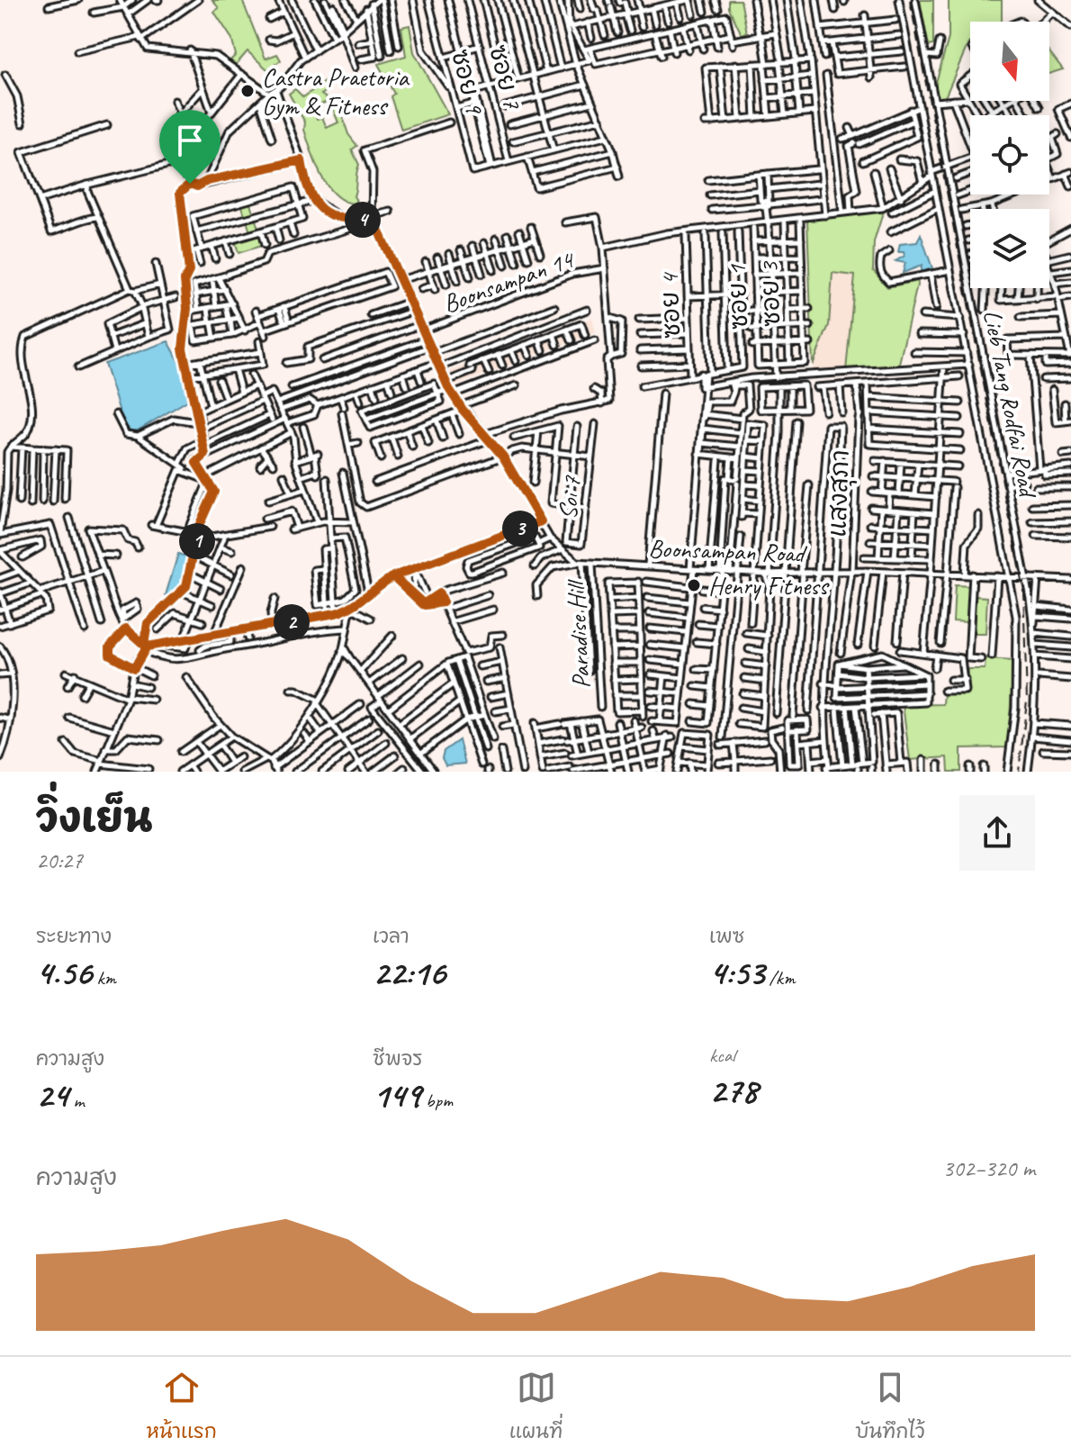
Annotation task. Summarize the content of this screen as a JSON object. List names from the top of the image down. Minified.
{"streets":{"street":["ซอย 7","ซอย 9","Boonsampan 14","ซอย 3","ซอย 1","ซอย 4","Lieb Tang Rodfai Road","แสงสุภา","Soi 7","Boonsampan Road","Paradise Hill"]},"crossings":[["Lieb Tang Rodfai Road","Boonsampan Road"],["แสงสุภา","Boonsampan Road"],["Boonsampan Road","Paradise Hill"]],"places":["Castra Praetoria Gym & Fitness","Henry Fitness"],"north":"bottom","page":{"pins":["4","3","1","2"],"heading":["วิ่งเย็น","20:27"],"stats":[["ระยะทาง","4.56 km"],["เวลา","22:16"],["เพซ","4:53 /km"],["ความสูง","24 m"],["ชีพจร","149 bpm"],["kcal","278"]],"chart":["ความสูง","302–320 m"],"tabs":["หน้าแรก","แผนที่","บันทึกไว้"]}}
